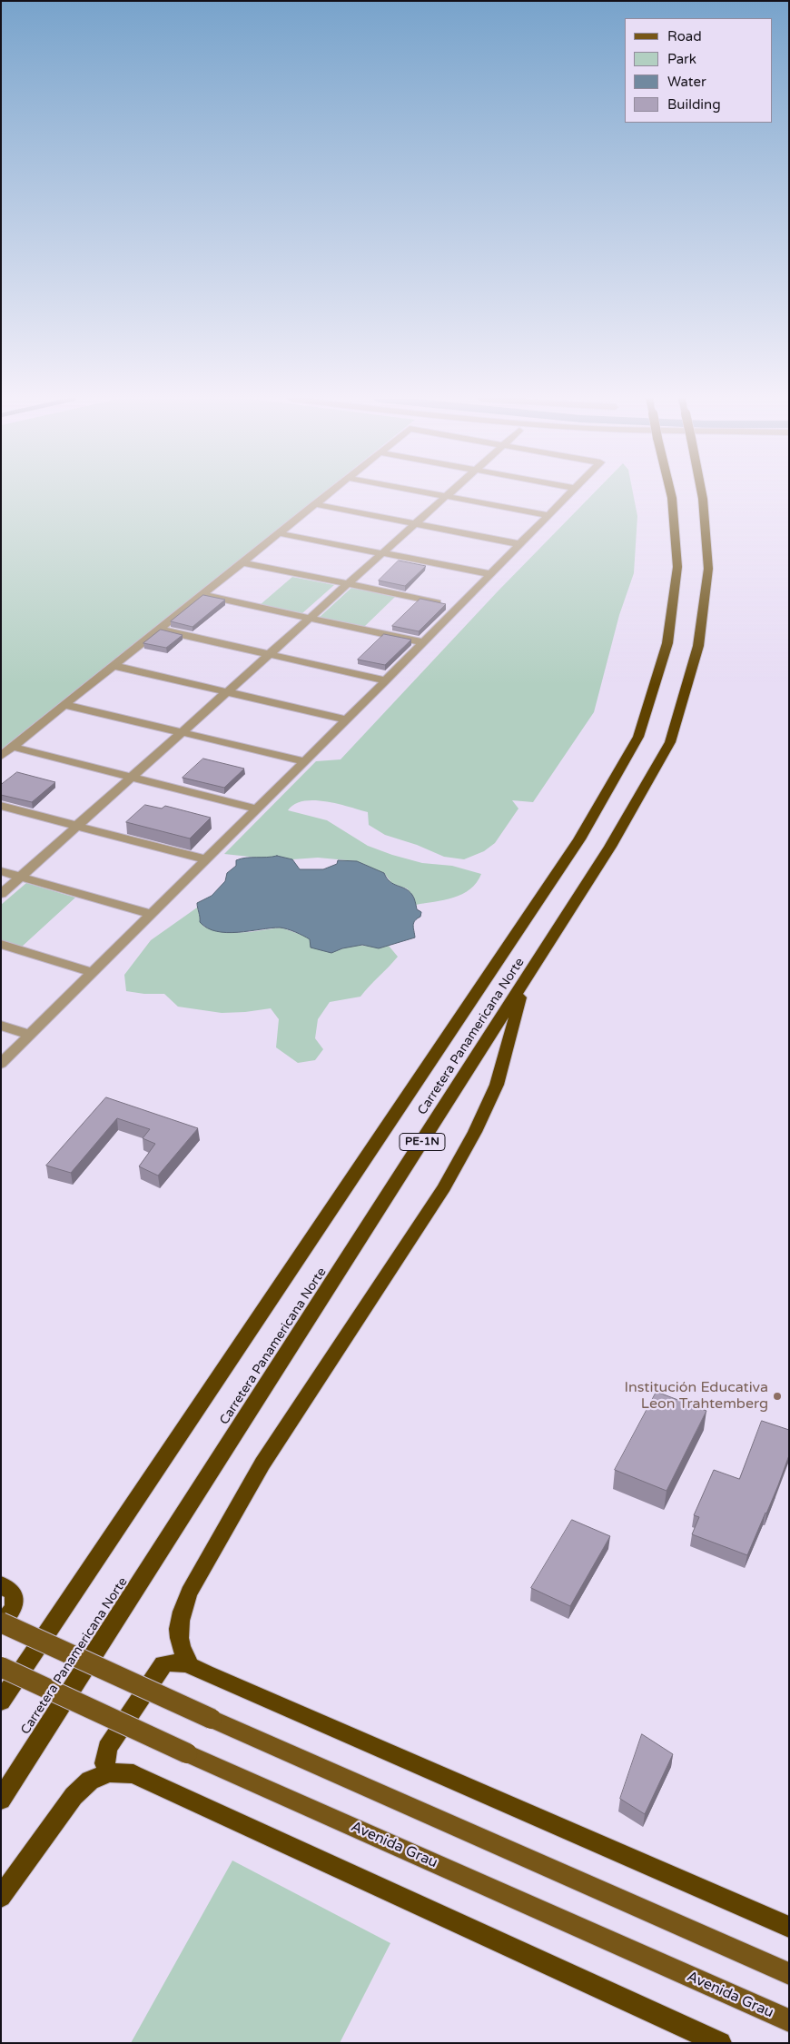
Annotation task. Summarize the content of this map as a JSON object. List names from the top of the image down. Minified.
{"streets":{"highway":["Carretera Panamericana Norte","PE-1N"],"main road":["Avenida Grau"]},"places":["Institución Educativa Leon Trahtemberg"],"legend":["Road","Park","Water","Building"]}
